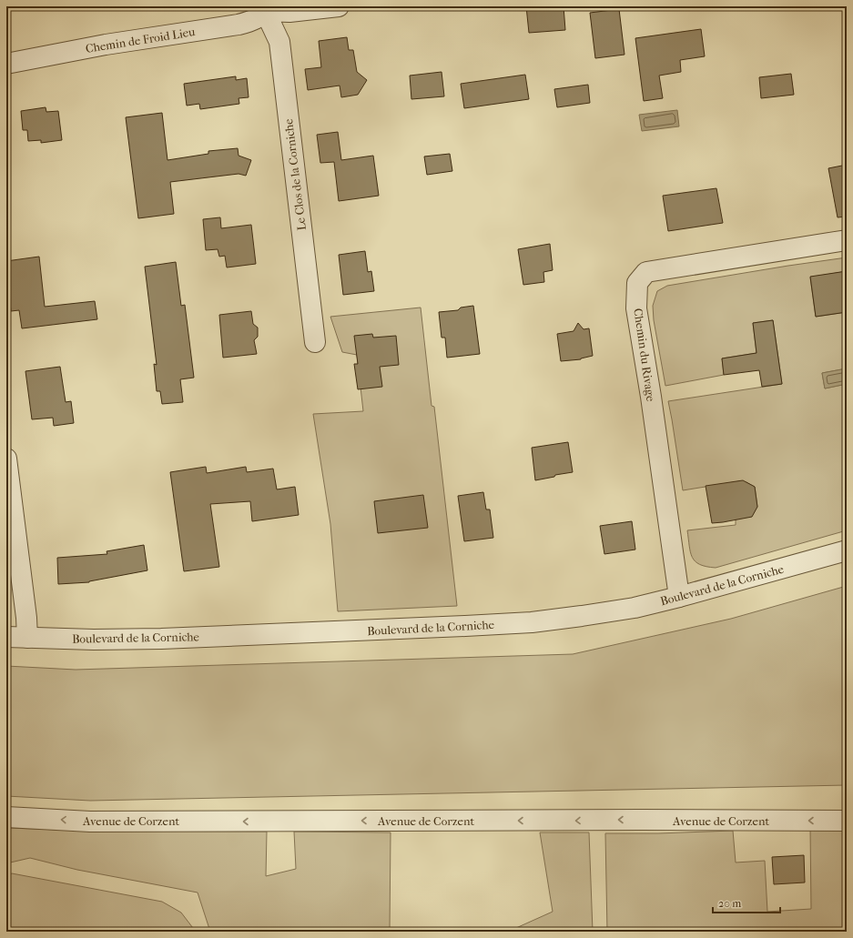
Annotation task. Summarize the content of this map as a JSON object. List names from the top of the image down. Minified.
{"streets":{"street":["Chemin de Froid Lieu","Le Clos de la Corniche","Chemin du Rivage","Boulevard de la Corniche","Avenue de Corzent"]},"crossings":[["Chemin de Froid Lieu","Le Clos de la Corniche"],["Chemin du Rivage","Boulevard de la Corniche"]],"one_way":["Avenue de Corzent"],"scale_bar":"20 m"}
